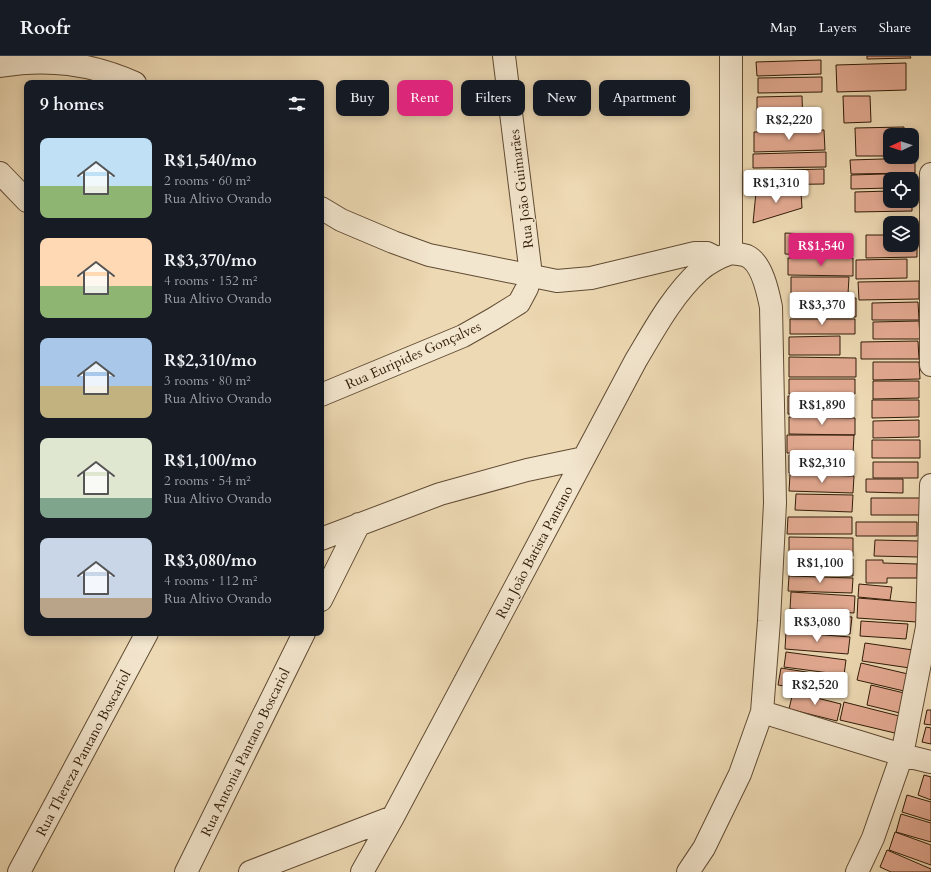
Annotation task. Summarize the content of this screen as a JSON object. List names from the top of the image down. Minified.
{"streets":{"street":["Rua João Guimarães","Rua Euripides Gonçalves","Rua João Batista Pantano","Rua Antonia Pantano Boscariol","Rua Thereza Pantano Boscariol"]},"crossings":[["Rua João Guimarães","Rua Euripides Gonçalves"]],"north":"left","page":{"header":"Roofr","nav":["Map","Layers","Share"],"chip":["Buy","Rent","Filters","New","Apartment"],"heading":"9 homes","price":["R$2,220","R$1,310","R$1,540","R$3,370","R$1,890","R$2,310","R$1,100","R$3,080","R$2,520"],"list":[{"name":"R$1,540/mo","note":"2 rooms · 60 m² · Rua Altivo Ovando"},{"name":"R$3,370/mo","note":"4 rooms · 152 m² · Rua Altivo Ovando"},{"name":"R$2,310/mo","note":"3 rooms · 80 m² · Rua Altivo Ovando"},{"name":"R$1,100/mo","note":"2 rooms · 54 m² · Rua Altivo Ovando"},{"name":"R$3,080/mo","note":"4 rooms · 112 m² · Rua Altivo Ovando"}]}}
